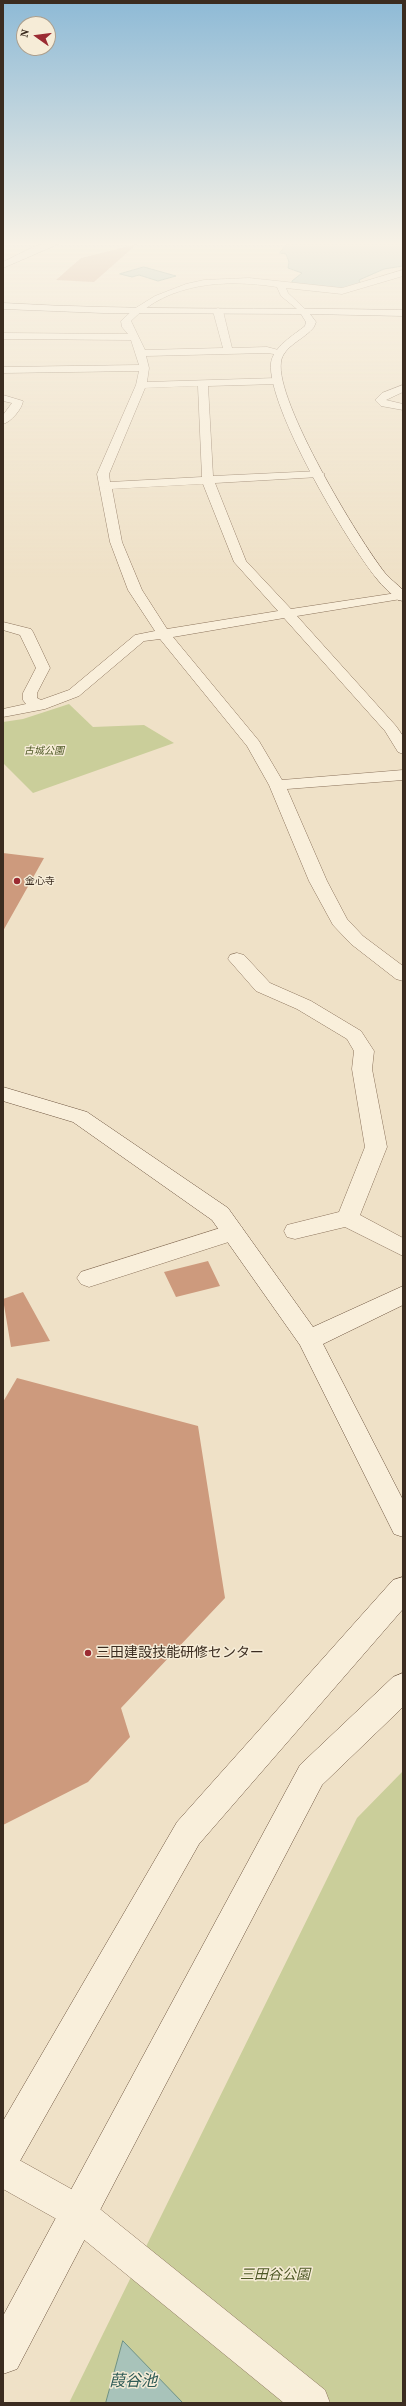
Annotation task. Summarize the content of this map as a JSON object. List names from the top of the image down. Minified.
{"water":["葭谷池"],"parks":["古城公園","三田谷公園"],"places":["金心寺","三田建設技能研修センター"],"north":"left"}
